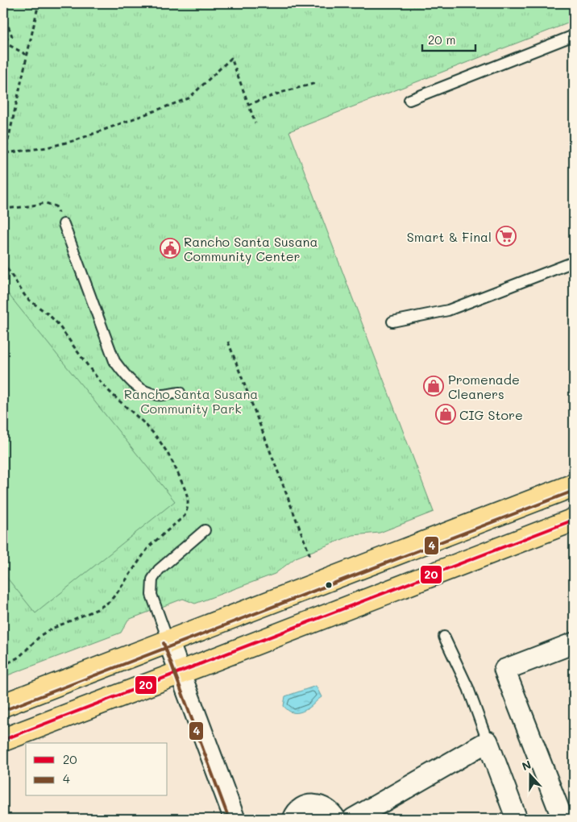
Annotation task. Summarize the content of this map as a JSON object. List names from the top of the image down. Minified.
{"parks":["Rancho Santa Susana Community Park"],"places":{"supermarket":["Smart & Final"],"public building":["Rancho Santa Susana Community Center"],"shop":["Promenade Cleaners","CIG Store"]},"lines":["transit line 4","transit line 20"],"legend":["20","4"],"scale_bar":"20 m","north":"top"}
